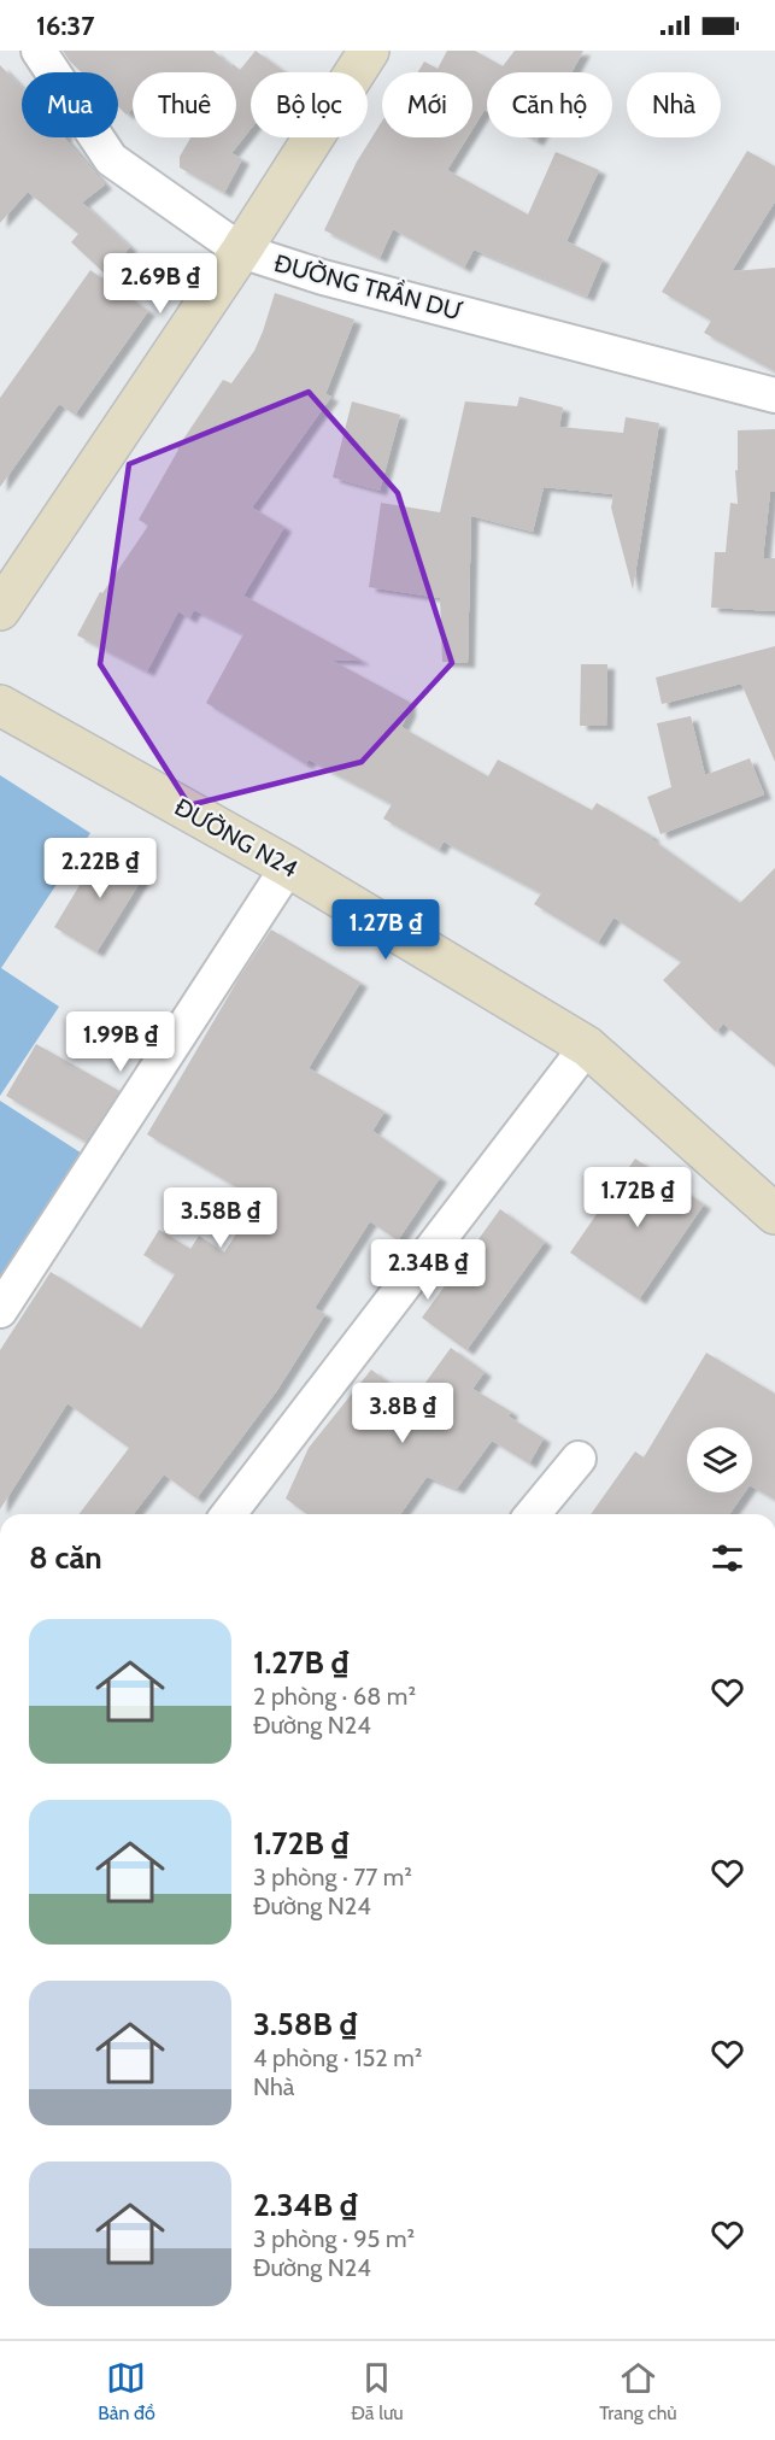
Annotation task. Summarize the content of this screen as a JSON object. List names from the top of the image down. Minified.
{"streets":{"street":["ĐƯỜNG TRẦN DƯ","ĐƯỜNG N24"]},"page":{"status":"16:37","chip":["Mua","Thuê","Bộ lọc","Mới","Căn hộ","Nhà"],"price":["2.69B ₫","2.22B ₫","1.27B ₫","1.99B ₫","1.72B ₫","3.58B ₫","2.34B ₫","3.8B ₫"],"heading":"8 căn","list":[{"name":"1.27B ₫","note":"2 phòng · 68 m² · Đường N24"},{"name":"1.72B ₫","note":"3 phòng · 77 m² · Đường N24"},{"name":"3.58B ₫","note":"4 phòng · 152 m² · Nhà"},{"name":"2.34B ₫","note":"3 phòng · 95 m² · Đường N24"}],"tabs":["Bản đồ","Đã lưu","Trang chủ"]}}
